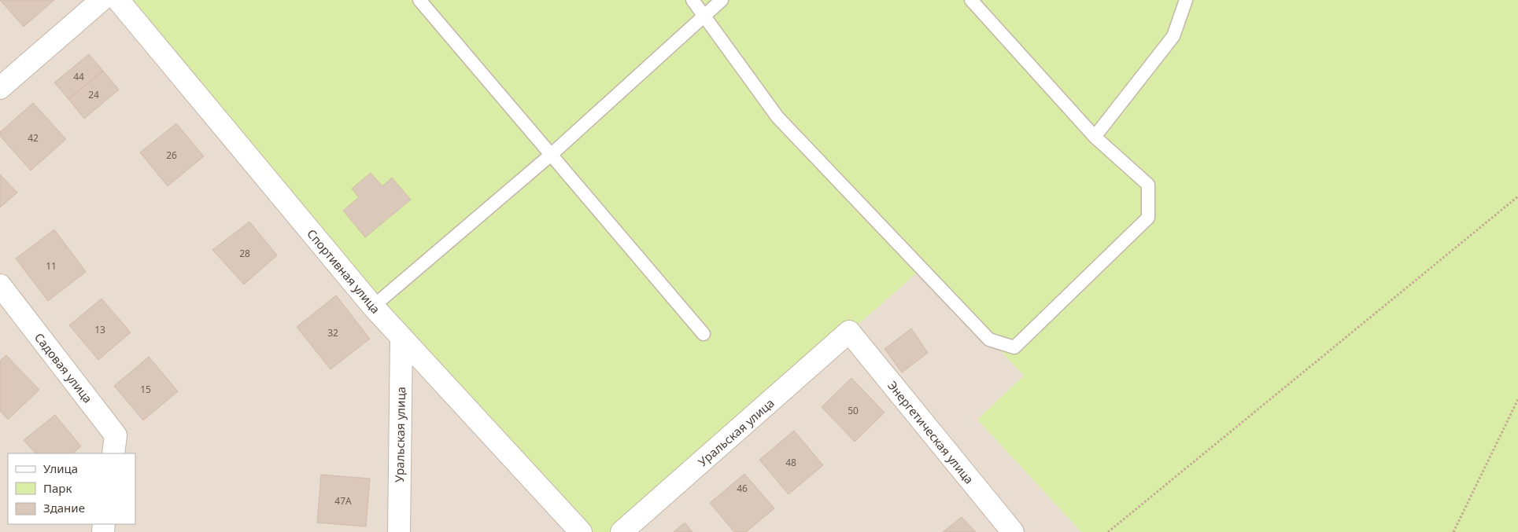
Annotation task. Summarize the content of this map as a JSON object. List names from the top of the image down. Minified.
{"streets":{"street":["Спортивная улица","Садовая улица","Уральская улица","Энергетическая улица"]},"crossings":[["Спортивная улица","Уральская улица"],["Уральская улица","Энергетическая улица"]],"house_numbers":["44","24","42","26","28","11","13","32","15","50","48","46","47А"],"legend":["Улица","Парк","Здание"]}
